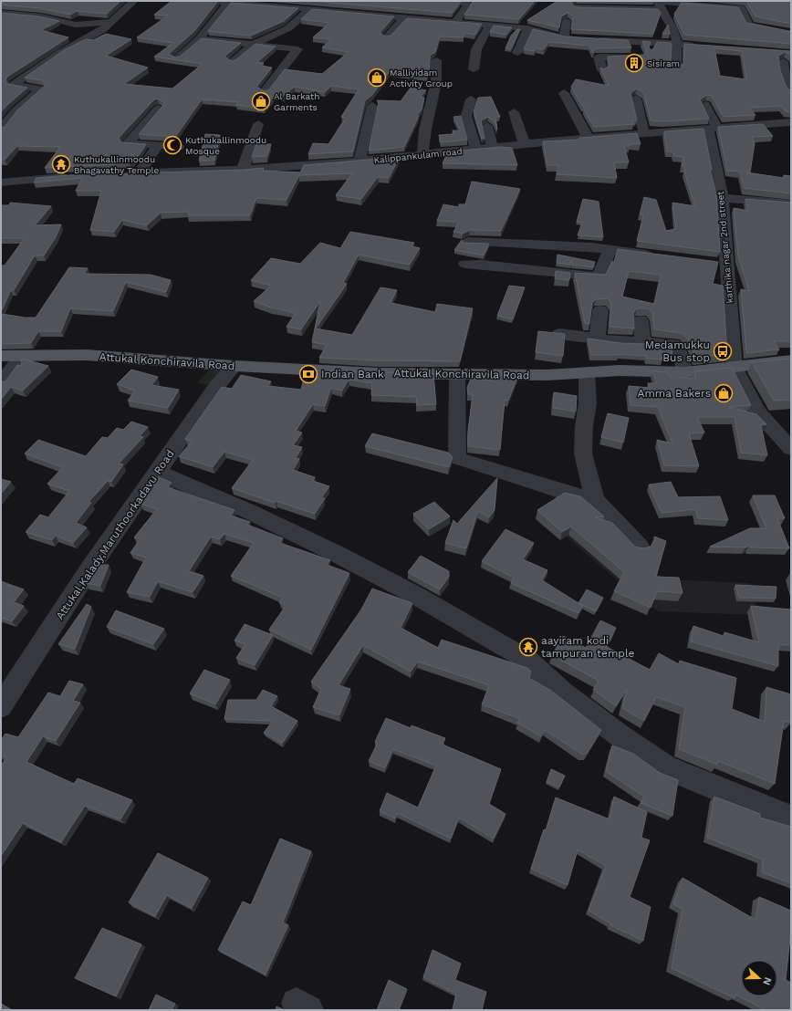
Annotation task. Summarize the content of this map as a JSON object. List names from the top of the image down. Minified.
{"streets":{"main road":["Attukal Konchiravila Road"],"street":["Kalippankulam road","karthika nagar 2nd street","Attukal,Kalady,Maruthoorkadavu Road"]},"crossings":[["Kalippankulam road","karthika nagar 2nd street"],["karthika nagar 2nd street","Attukal Konchiravila Road"],["Attukal Konchiravila Road","Attukal,Kalady,Maruthoorkadavu Road"]],"places":{"building":["Sisiram"],"shop":["Malliyidam Activity Group","Al Barkath Garments","Amma Bakers"],"mosque":["Kuthukallinmoodu Mosque"],"temple":["Kuthukallinmoodu Bhagavathy Temple","aayiram kodi tampuran temple"],"bus stop":["Medamukku Bus stop"],"bank":["Indian Bank"]},"north":"right"}
